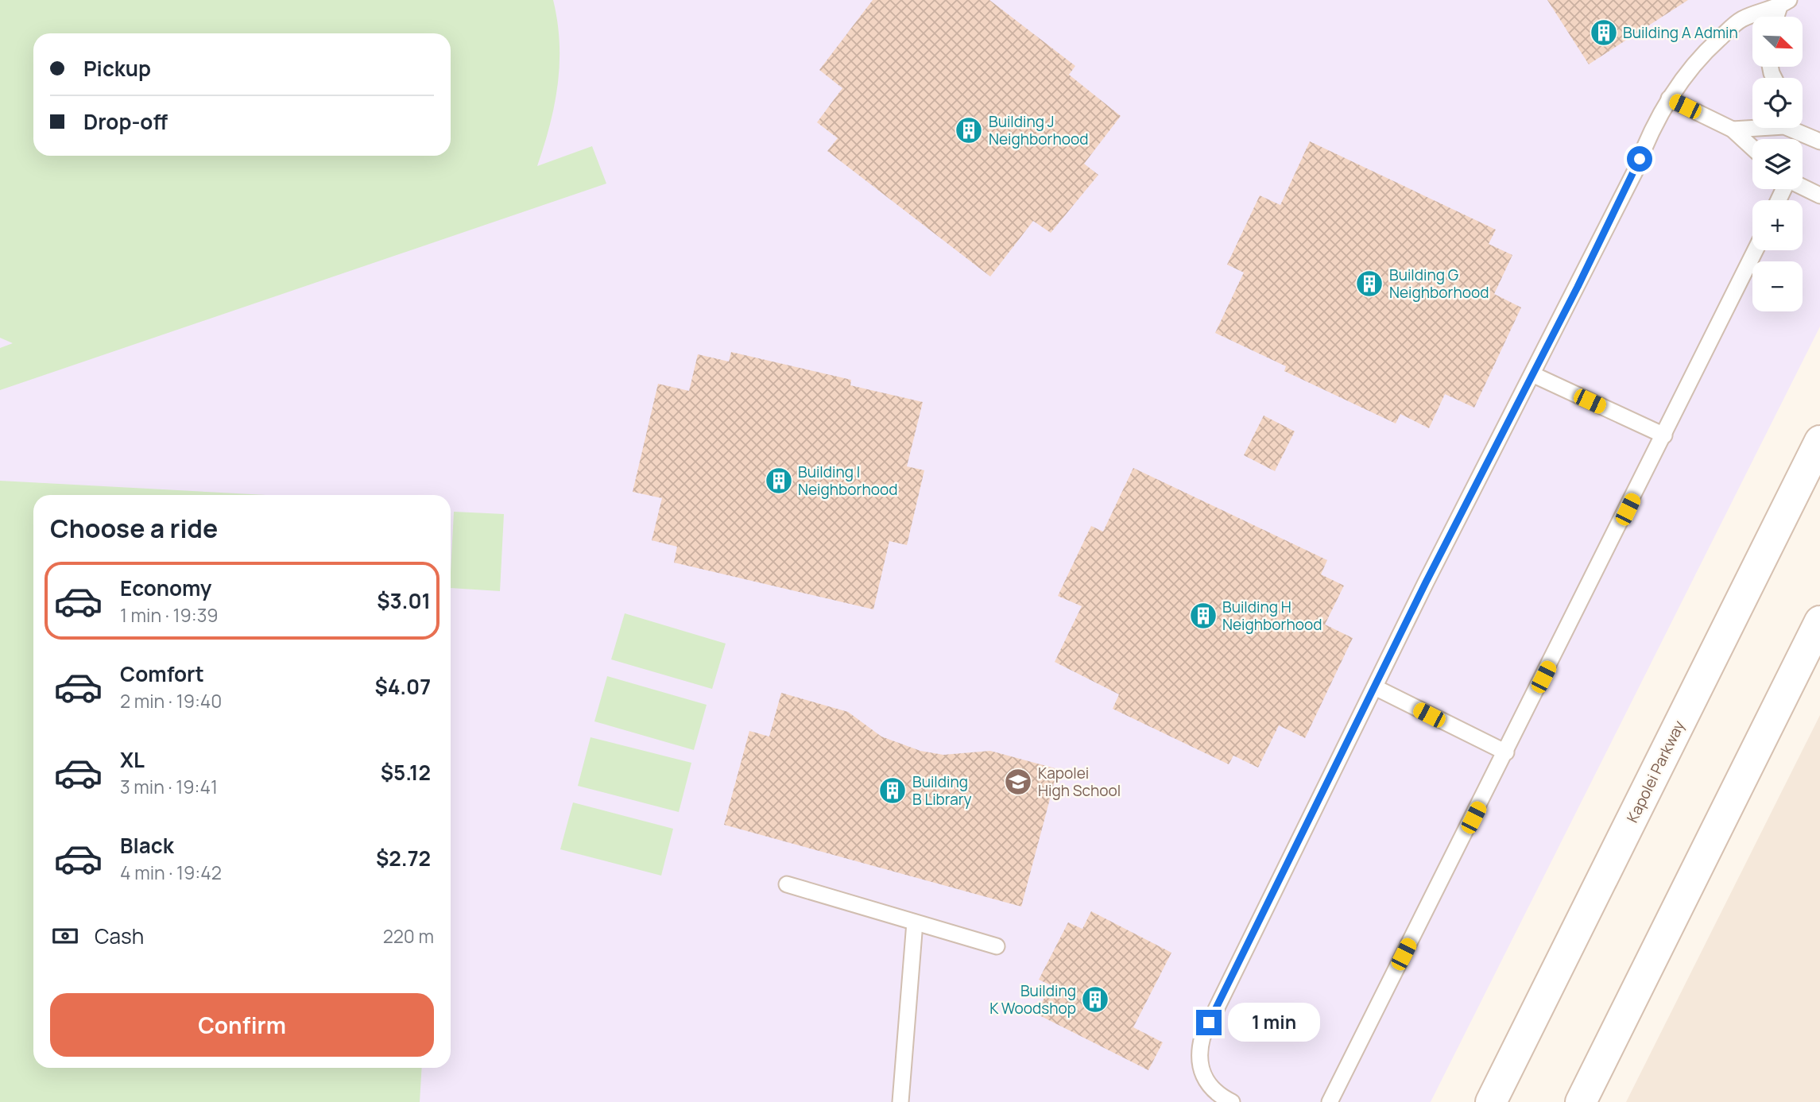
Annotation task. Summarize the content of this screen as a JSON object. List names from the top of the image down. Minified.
{"streets":{"main road":["Kapolei Parkway"]},"places":{"building":["Building A Admin","Building J Neighborhood","Building G Neighborhood","Building I Neighborhood","Building H Neighborhood","Building B Library","Building K Woodshop"],"school or university":["Kapolei High School"]},"north":"bottom right","page":{"map_buttons":["+","−"],"banner":["Pickup","Drop-off"],"heading":"Choose a ride","list":[{"name":"Economy","note":"1 min · 19:39","value":"$3.01"},{"name":"Comfort","note":"2 min · 19:40","value":"$4.07"},{"name":"XL","note":"3 min · 19:41","value":"$5.12"},{"name":"Black","note":"4 min · 19:42","value":"$2.72"}],"pay":["Cash","220 m"],"buttons":"Confirm","bubble":"1 min"}}
